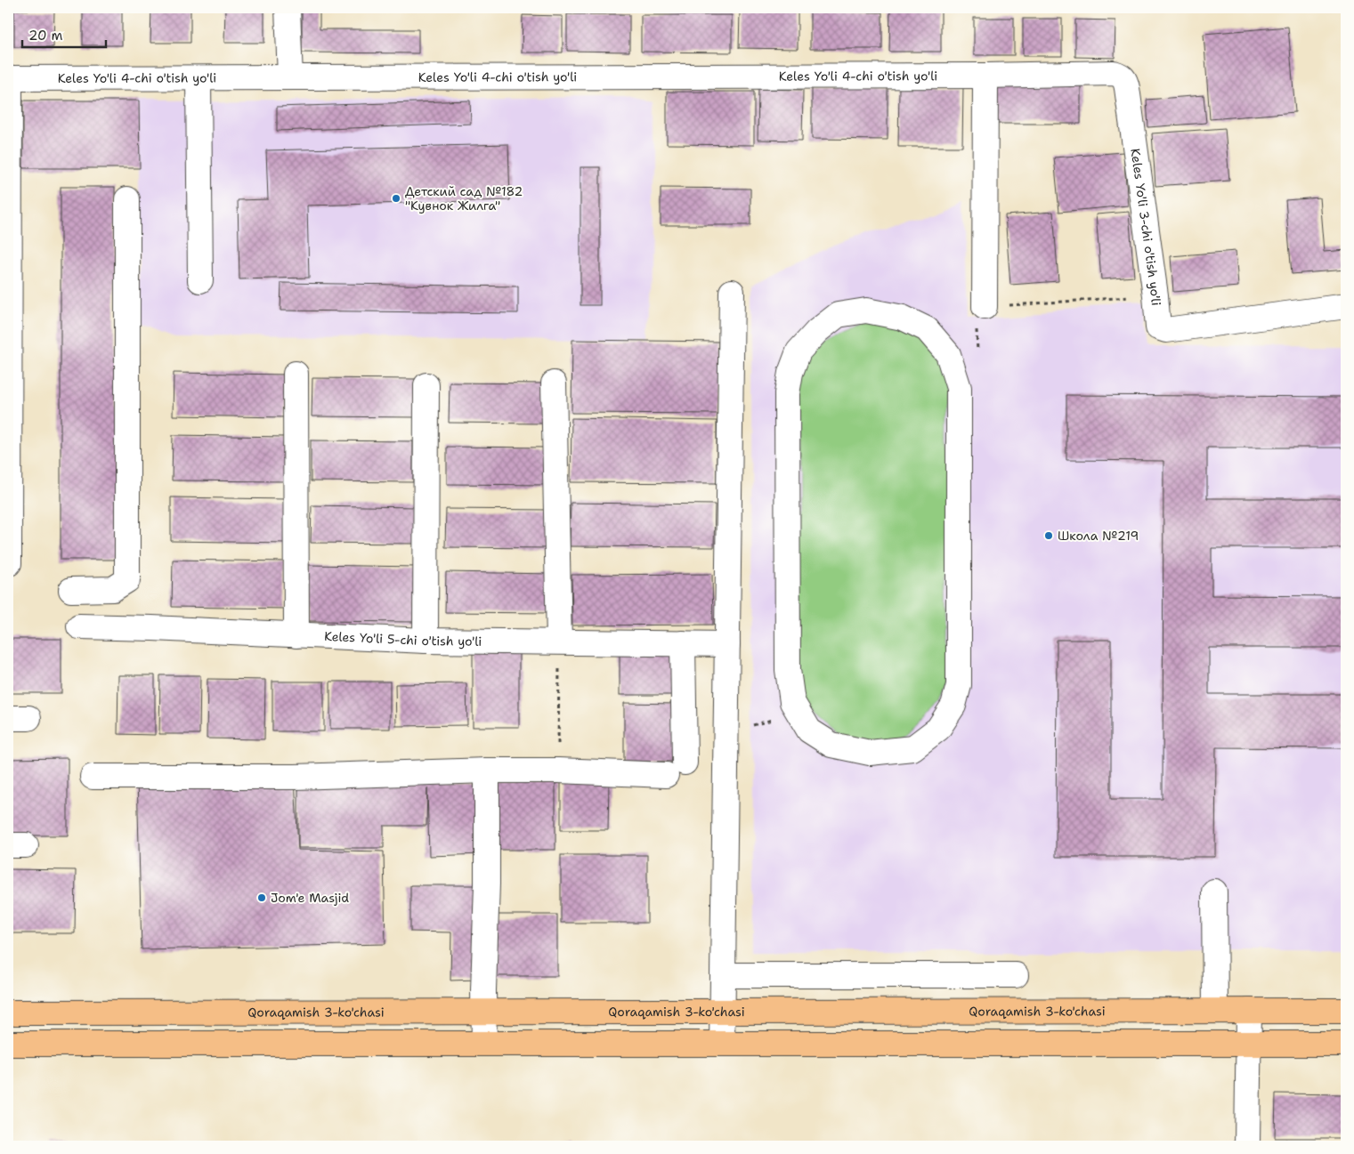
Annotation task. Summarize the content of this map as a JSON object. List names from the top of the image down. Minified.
{"streets":{"main road":["Qoraqamish 3-ko'chasi"],"street":["Keles Yo'li 4-chi o'tish yo'li","Keles Yo'li 3-chi o'tish yo'li","Keles Yo'li 5-chi o'tish yo'li"]},"crossings":[["Keles Yo'li 4-chi o'tish yo'li","Keles Yo'li 3-chi o'tish yo'li"]],"places":["Детский сад №182 \"Кувнок Жилга\"","Школа №219","Jom'e Masjid"],"scale_bar":"20 m"}
